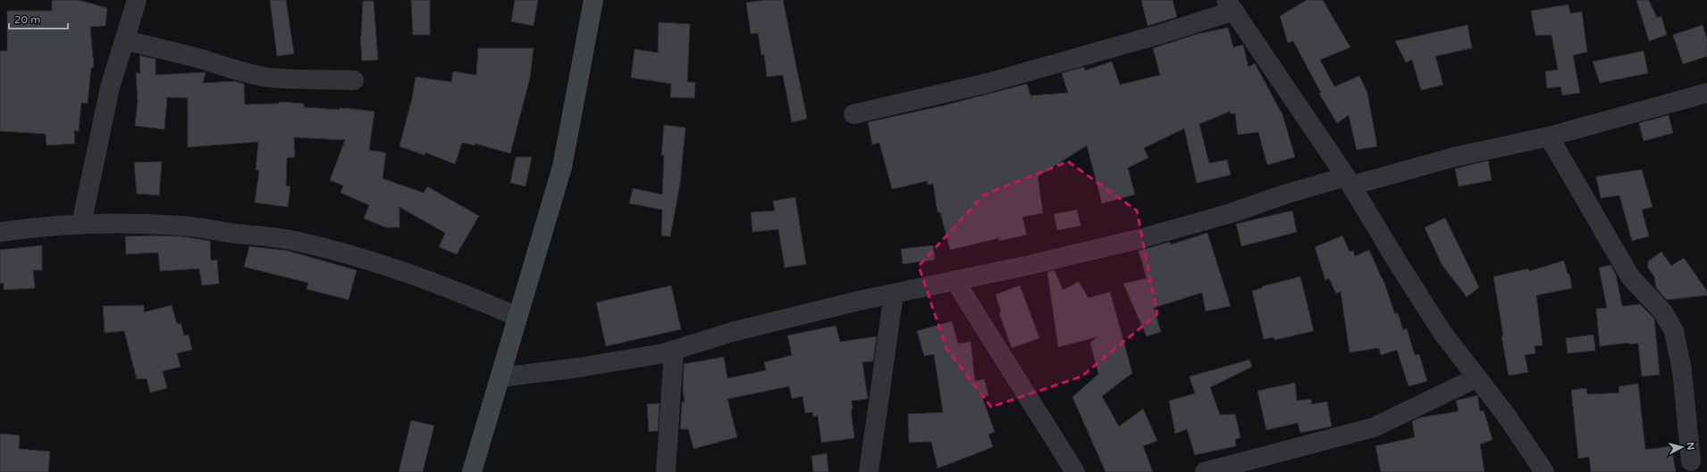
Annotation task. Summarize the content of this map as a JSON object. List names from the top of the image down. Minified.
{"scale_bar":"20 m","north":"right"}
